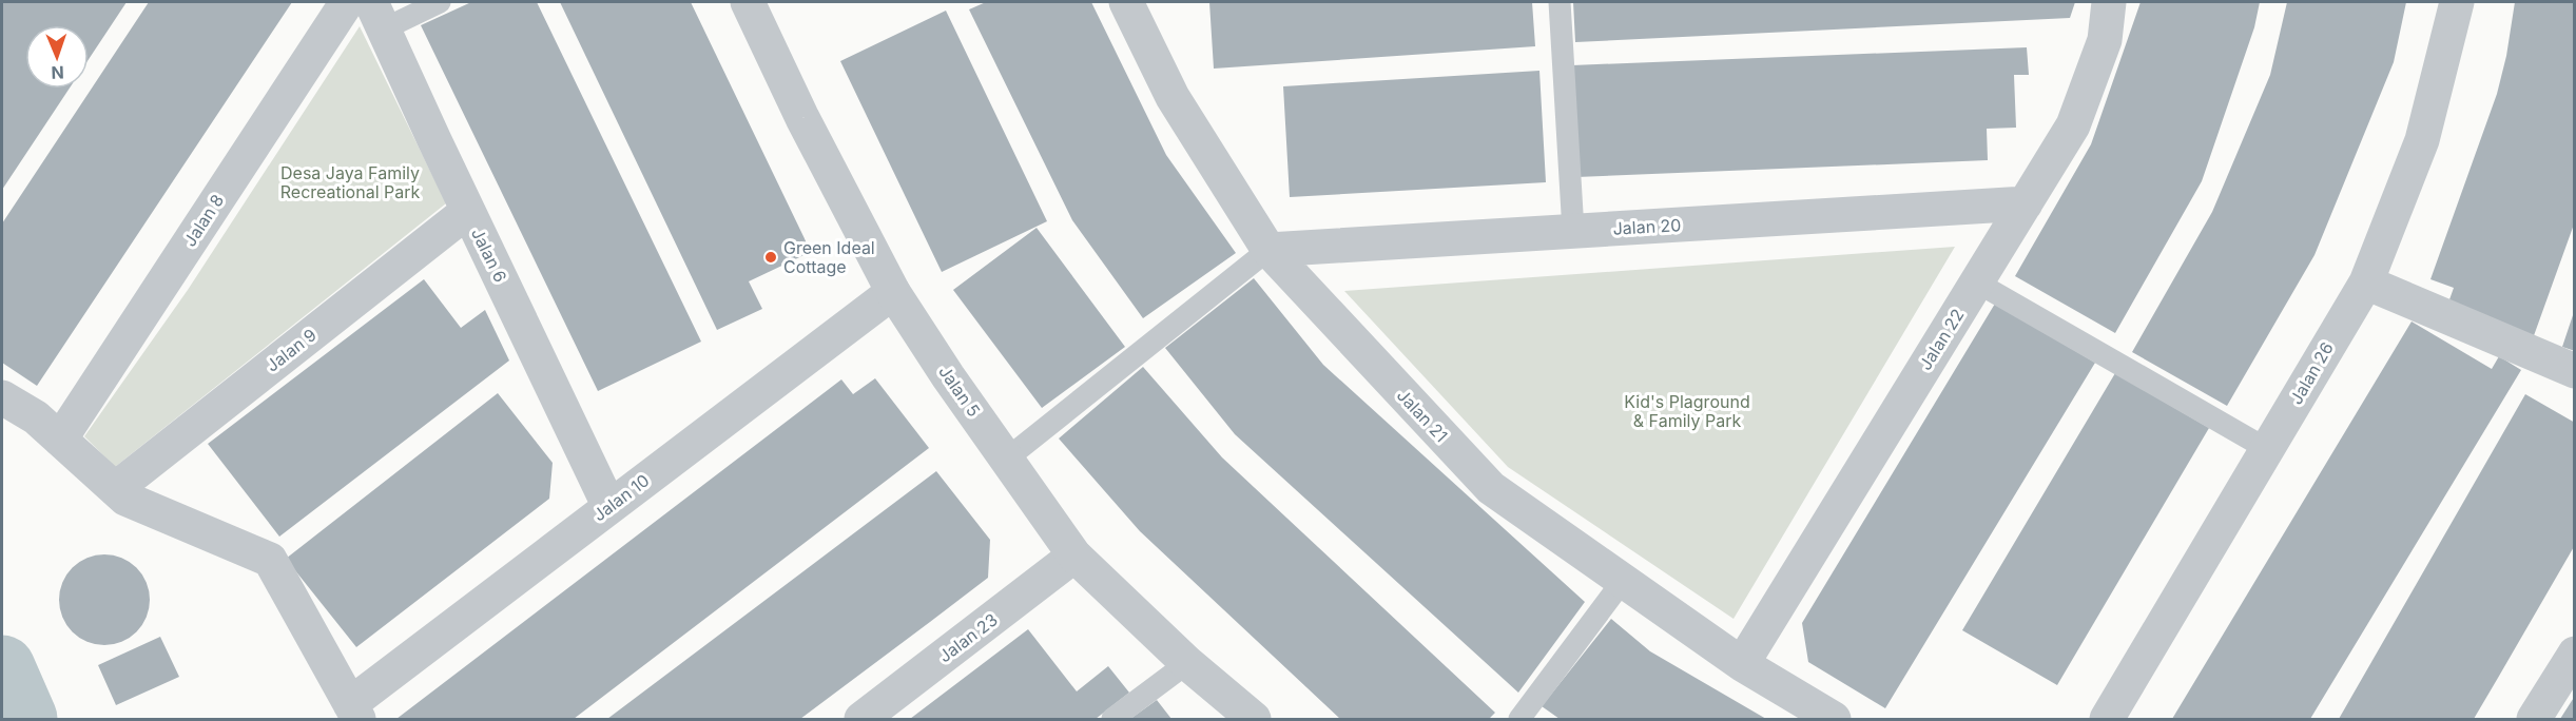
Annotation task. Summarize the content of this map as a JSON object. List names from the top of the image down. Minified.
{"streets":{"street":["Jalan 8","Jalan 20","Jalan 6","Jalan 22","Jalan 9","Jalan 26","Jalan 5","Jalan 21","Jalan 10","Jalan 23"]},"crossings":[["Jalan 20","Jalan 22"],["Jalan 20","Jalan 21"],["Jalan 6","Jalan 9"],["Jalan 6","Jalan 10"],["Jalan 22","Jalan 21"],["Jalan 5","Jalan 10"],["Jalan 5","Jalan 23"]],"parks":["Desa Jaya Family Recreational Park","Kid's Plaground & Family Park"],"places":["Green Ideal Cottage"],"north":"bottom"}
